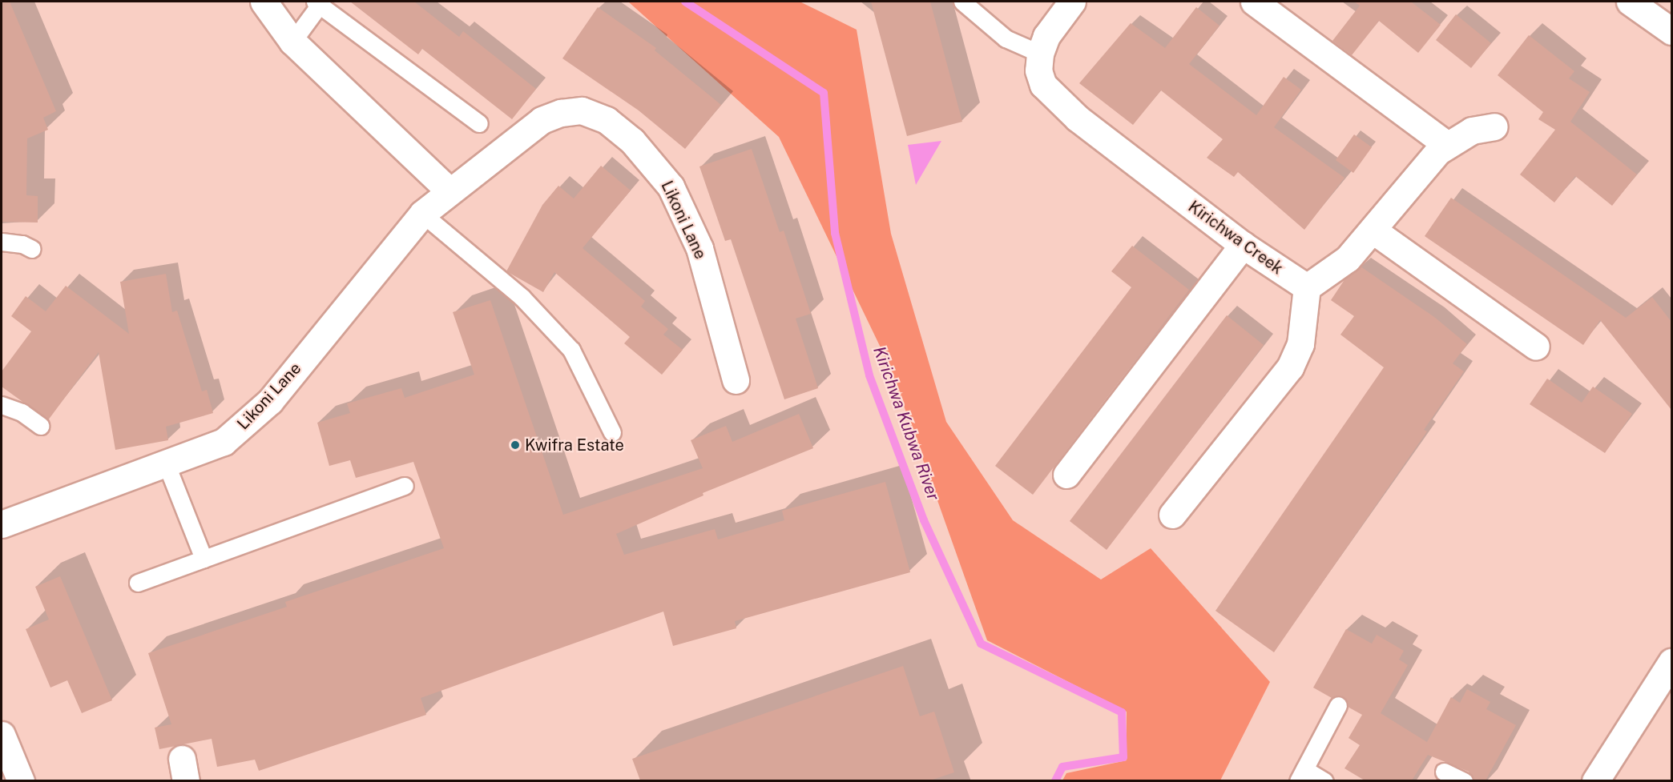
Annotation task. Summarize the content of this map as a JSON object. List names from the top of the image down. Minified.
{"streets":{"street":["Likoni Lane","Kirichwa Creek"]},"water":["Kirichwa Kubwa River"],"places":["Kwifra Estate"]}
